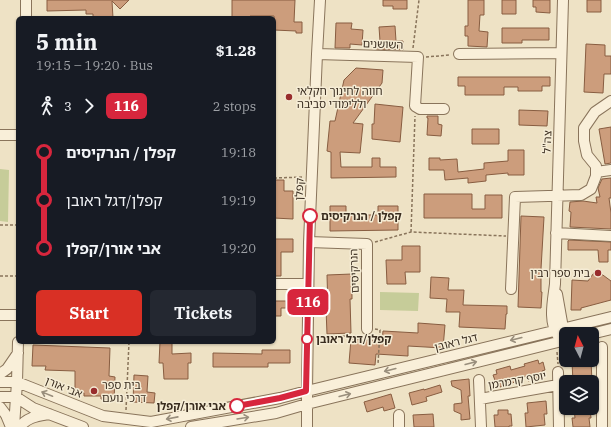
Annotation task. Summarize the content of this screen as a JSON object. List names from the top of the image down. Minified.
{"streets":{"street":["השושנים","צה\"ל","קפלן","הנרקיסים","דגל ראובן","יוסף קרמרמן","אבי אורן"]},"crossings":[["השושנים","קפלן"],["צה\"ל","דגל ראובן"],["קפלן","הנרקיסים"],["קפלן","דגל ראובן"],["קפלן","אבי אורן"],["דגל ראובן","אבי אורן"]],"places":["חווה לחינוך חקלאי וללימודי סביבה","קפלן / הנרקיסים","בית ספר רבין","קפלן/דגל ראובן","בית ספר דרכי נועם","אבי אורן/קפלן"],"lines":["bus line 116"],"north":"top","page":{"on_map":"116","heading":["5 min","19:15 – 19:20 · Bus","$1.28"],"legs":["3","116","2 stops"],"list":[{"name":"קפלן / הנרקיסים","value":"19:18"},{"name":"קפלן/דגל ראובן","value":"19:19"},{"name":"אבי אורן/קפלן","value":"19:20"}],"buttons":["Start","Tickets"]}}
